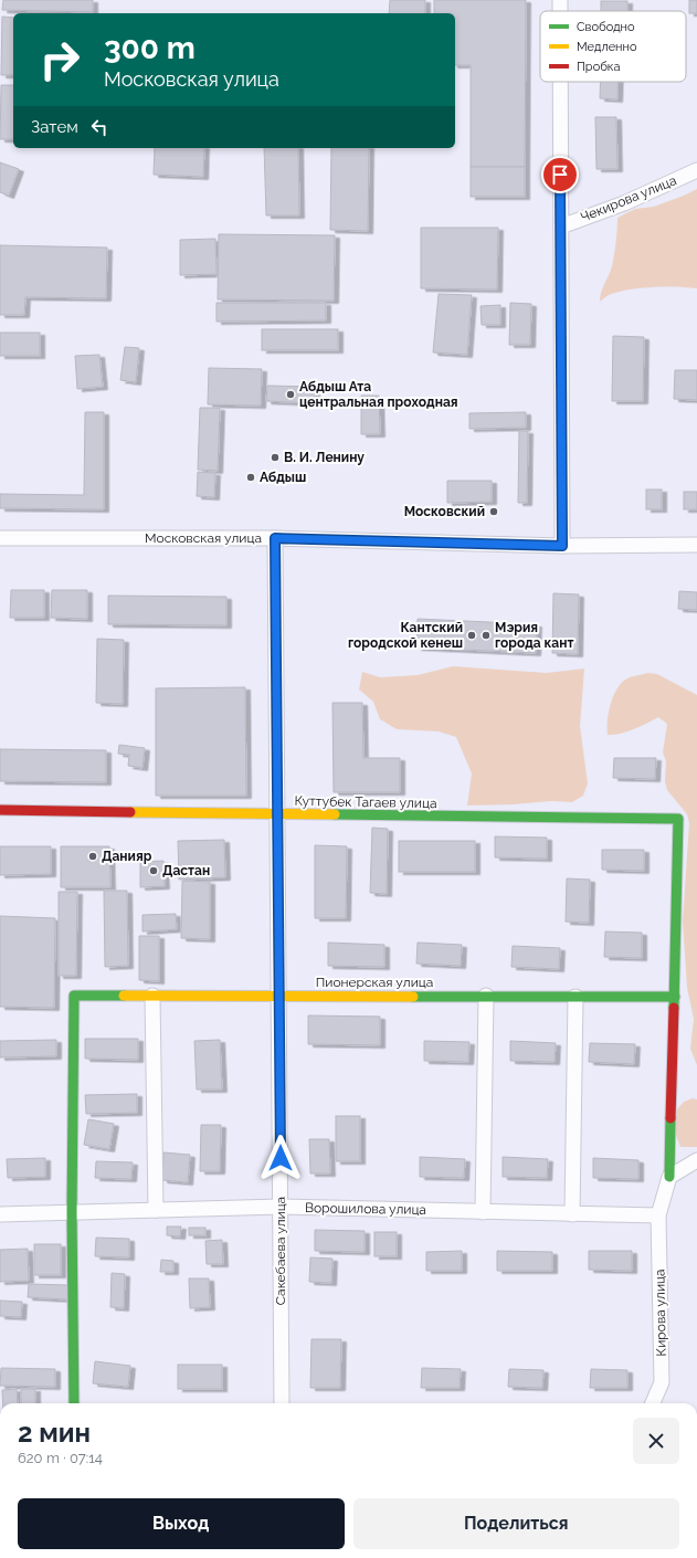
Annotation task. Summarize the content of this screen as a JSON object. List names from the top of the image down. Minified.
{"streets":{"street":["Чекирова улица","Московская улица","Куттубек Тагаев улица","Пионерская улица","Ворошилова улица","Сакебаева улица","Кирова улица"]},"crossings":[["Чекирова улица","Московская улица"],["Московская улица","Сакебаева улица"],["Куттубек Тагаев улица","Пионерская улица"],["Куттубек Тагаев улица","Сакебаева улица"],["Пионерская улица","Ворошилова улица"],["Пионерская улица","Сакебаева улица"],["Ворошилова улица","Сакебаева улица"],["Ворошилова улица","Кирова улица"]],"places":["Абдыш Ата центральная проходная","В. И. Ленину","Абдыш","Московский","Кантский городской кенеш","Мэрия города кант","Данияр","Дастан"],"legend":["Свободно","Медленно","Пробка"],"page":{"turn":["300 m","Московская улица"],"then":"Затем","heading":["2 мин","620 m · 07:14"],"buttons":["Выход","Поделиться"]}}
